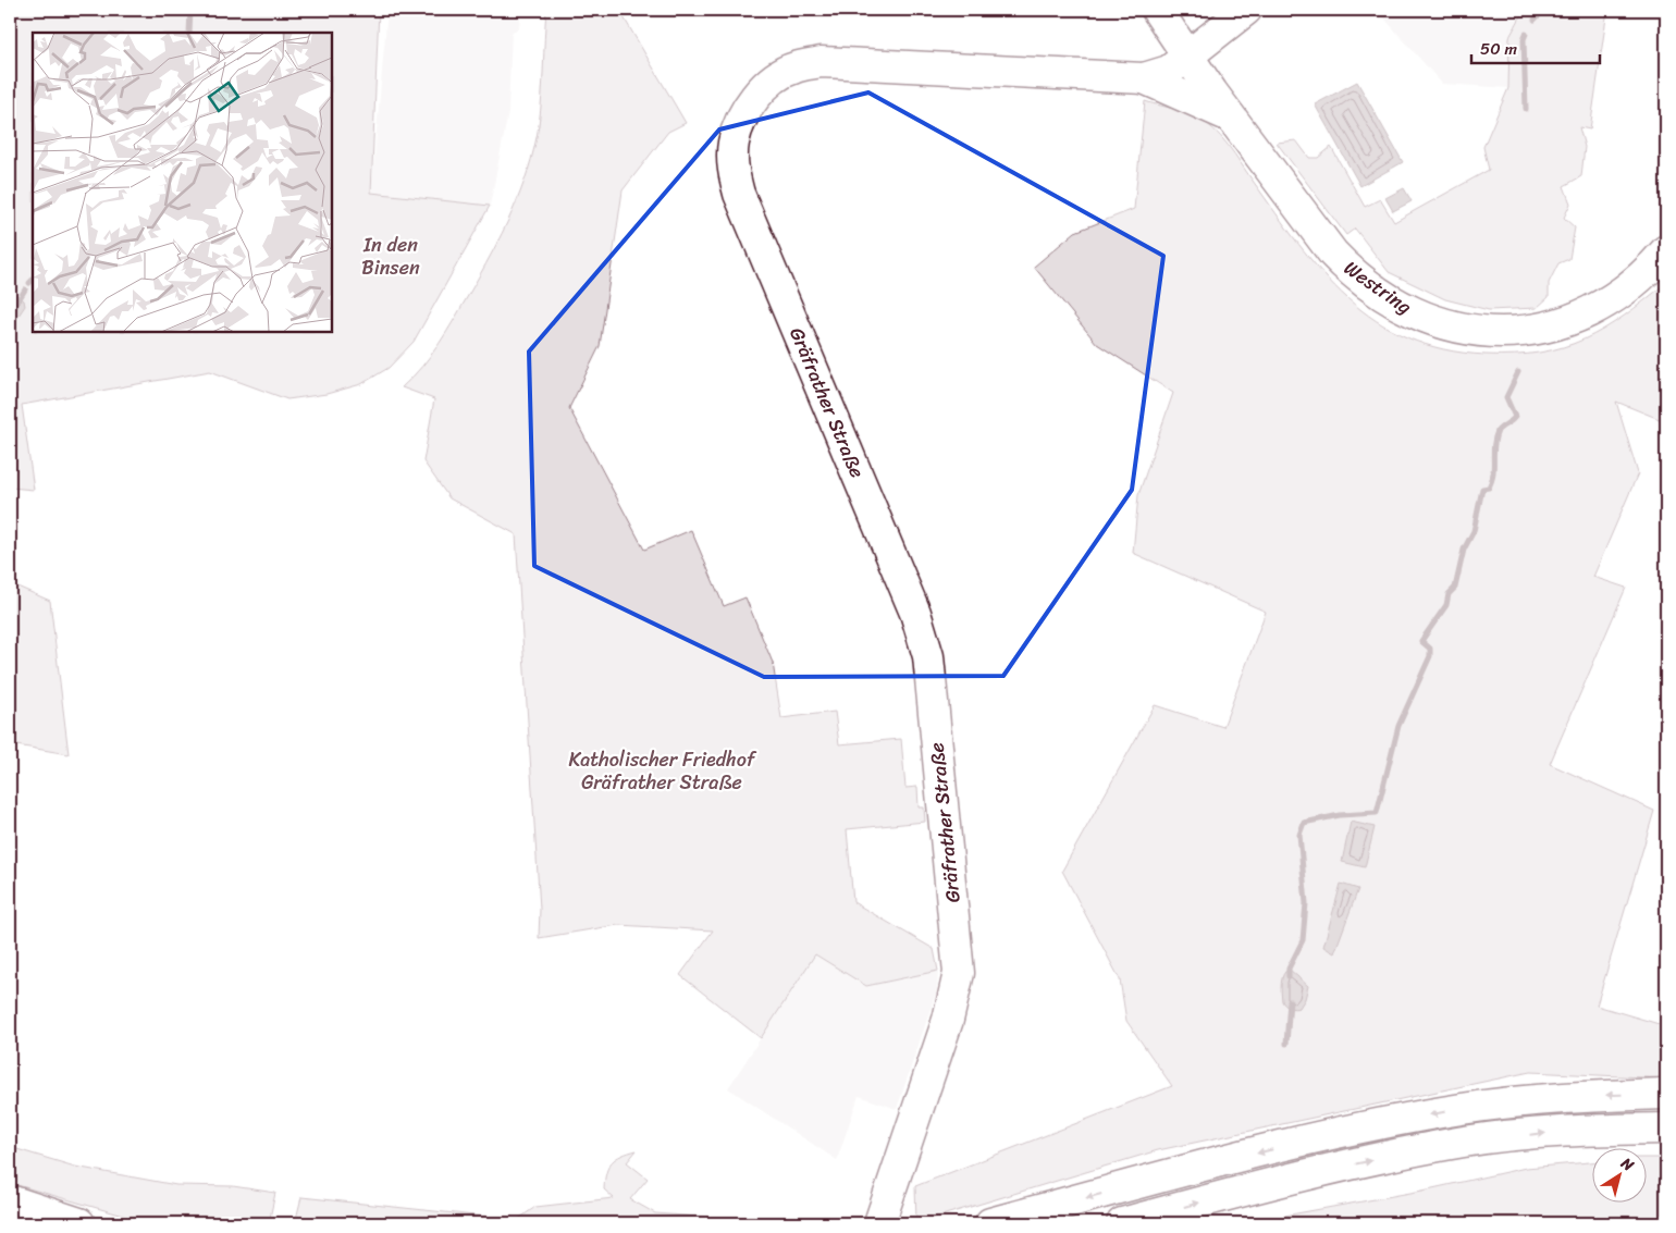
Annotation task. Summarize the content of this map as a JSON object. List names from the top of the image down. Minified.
{"streets":{"main road":["Westring","Gräfrather Straße"]},"crossings":[["Westring","Gräfrather Straße"]],"parks":["In den Binsen","Katholischer Friedhof Gräfrather Straße"],"scale_bar":"50 m","north":"top right"}
